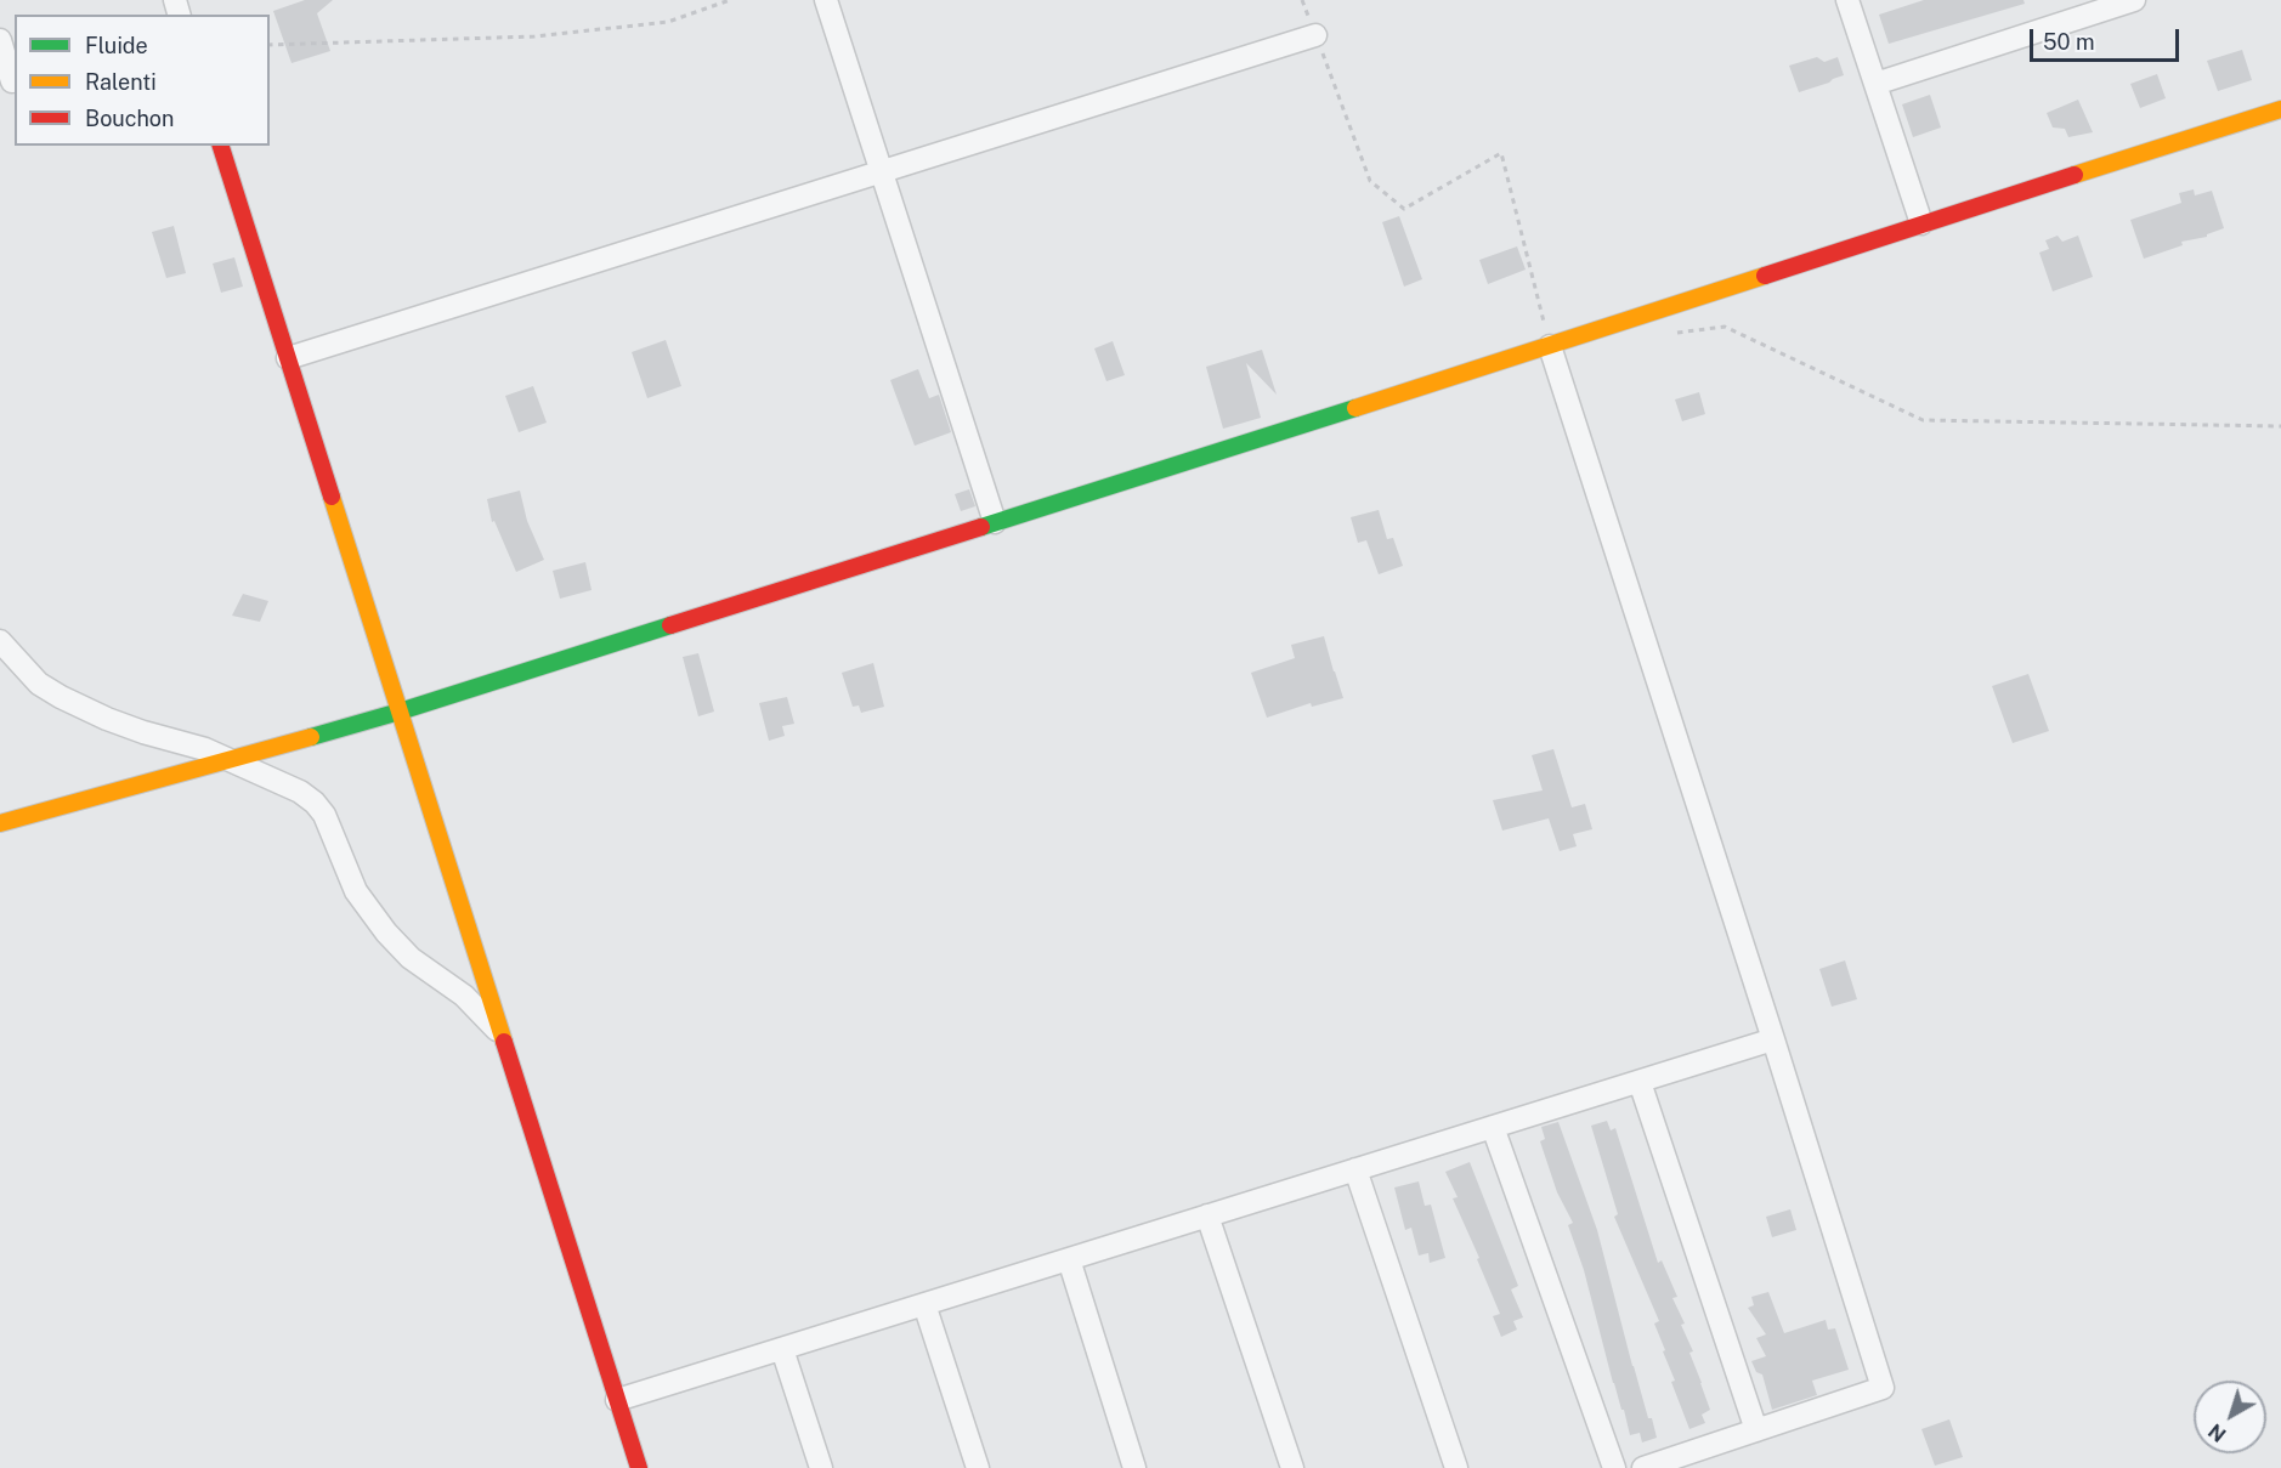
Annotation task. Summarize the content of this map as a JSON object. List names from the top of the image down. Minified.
{"legend":["Fluide","Ralenti","Bouchon"],"scale_bar":"50 m","north":"bottom left"}
